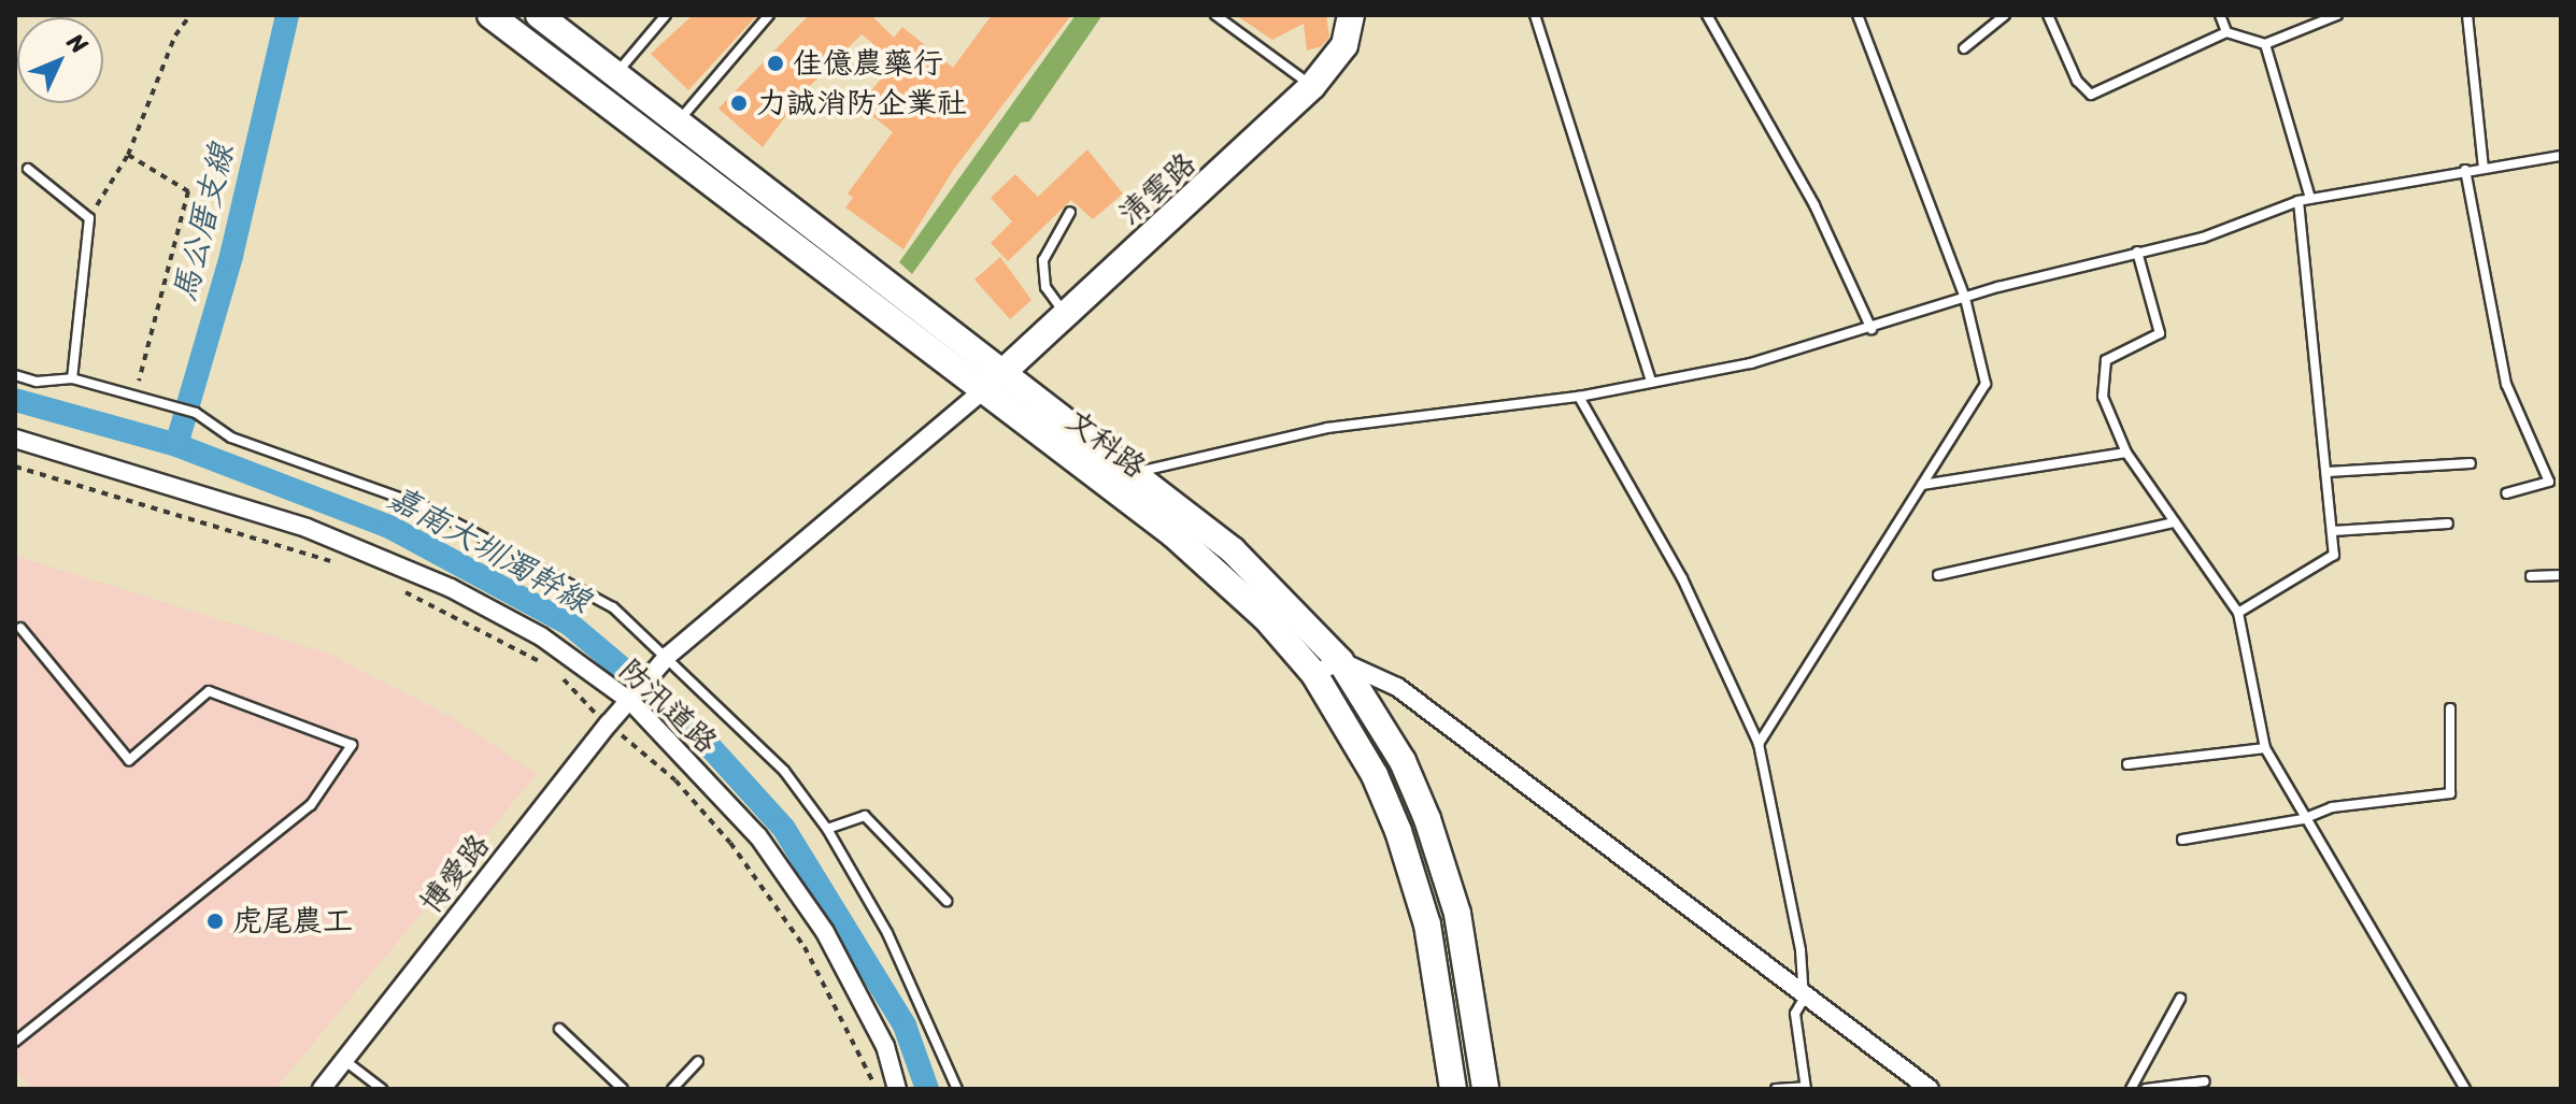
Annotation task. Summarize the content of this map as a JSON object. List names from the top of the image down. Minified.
{"streets":{"main road":["清雲路","文科路"],"street":["防汛道路","博愛路"]},"crossings":[["清雲路","文科路"],["防汛道路","博愛路"]],"water":["馬公厝支線","嘉南大圳濁幹線"],"places":["佳億農藥行","力誠消防企業社","虎尾農工"],"north":"top right"}
